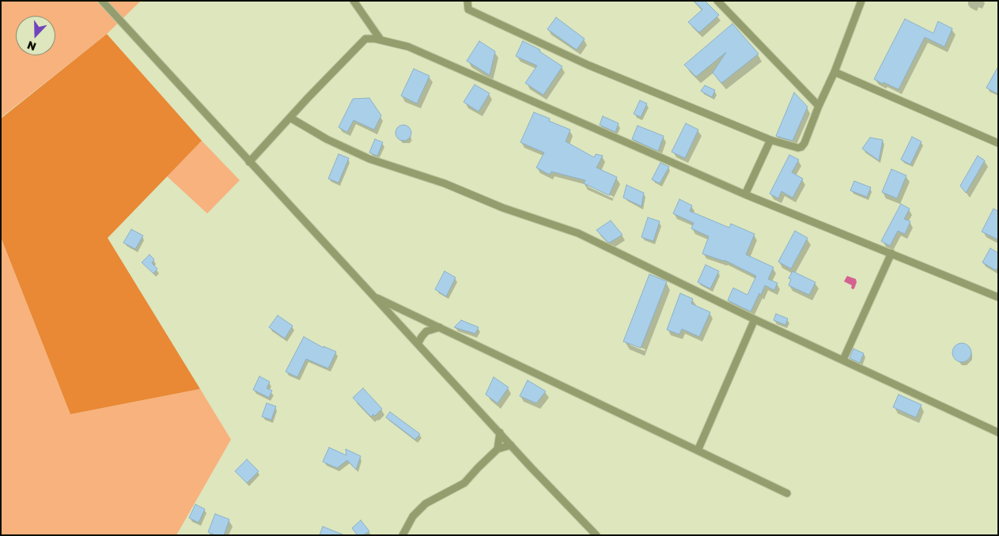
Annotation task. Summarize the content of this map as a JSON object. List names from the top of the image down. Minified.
{"north":"bottom"}
